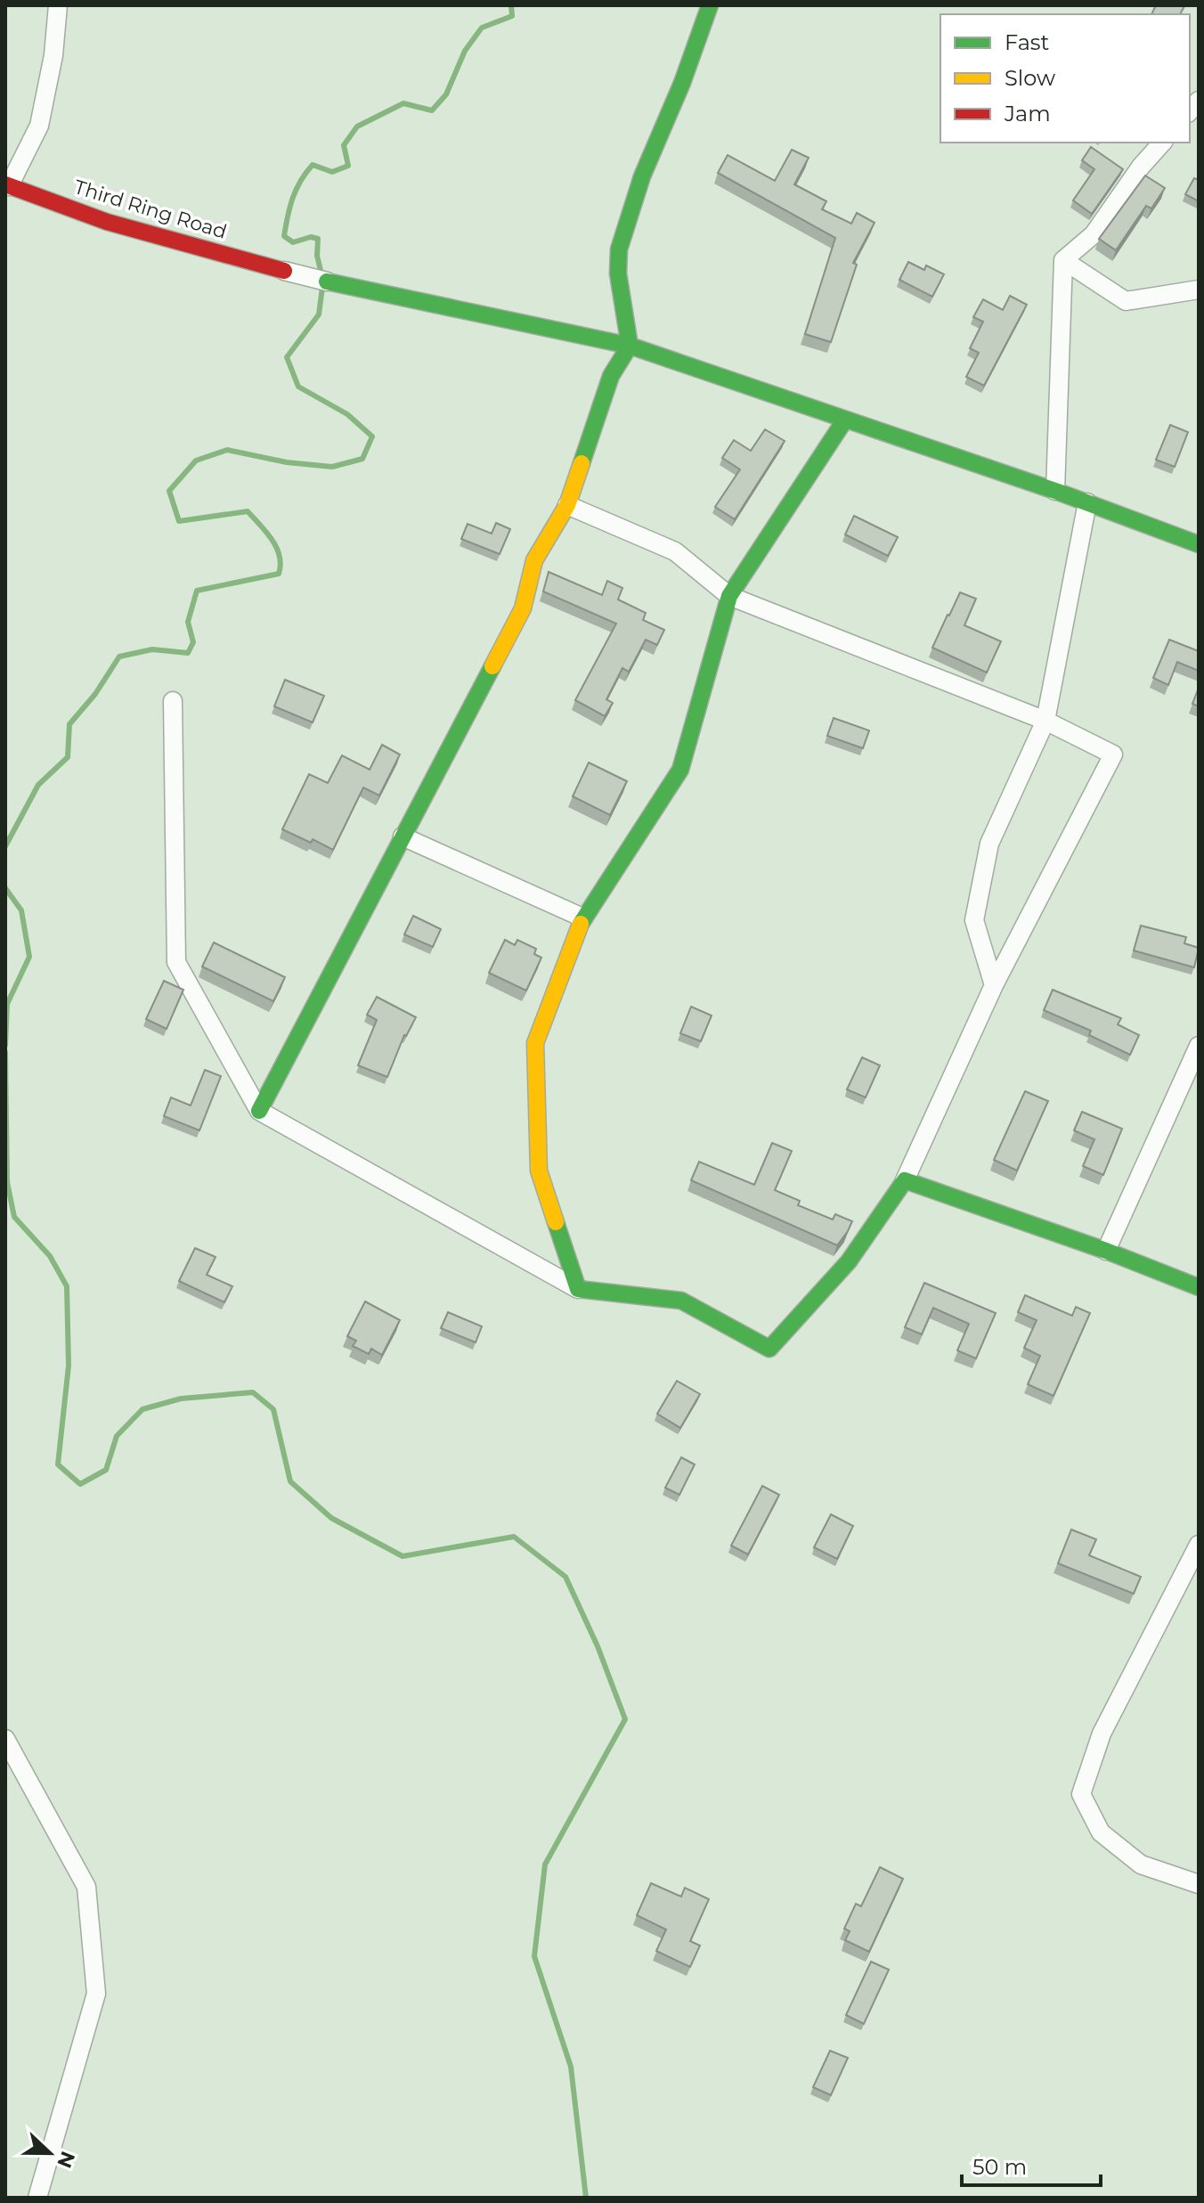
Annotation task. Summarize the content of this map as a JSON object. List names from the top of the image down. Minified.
{"streets":{"street":["Third Ring Road"]},"legend":["Fast","Slow","Jam"],"scale_bar":"50 m","north":"right"}
